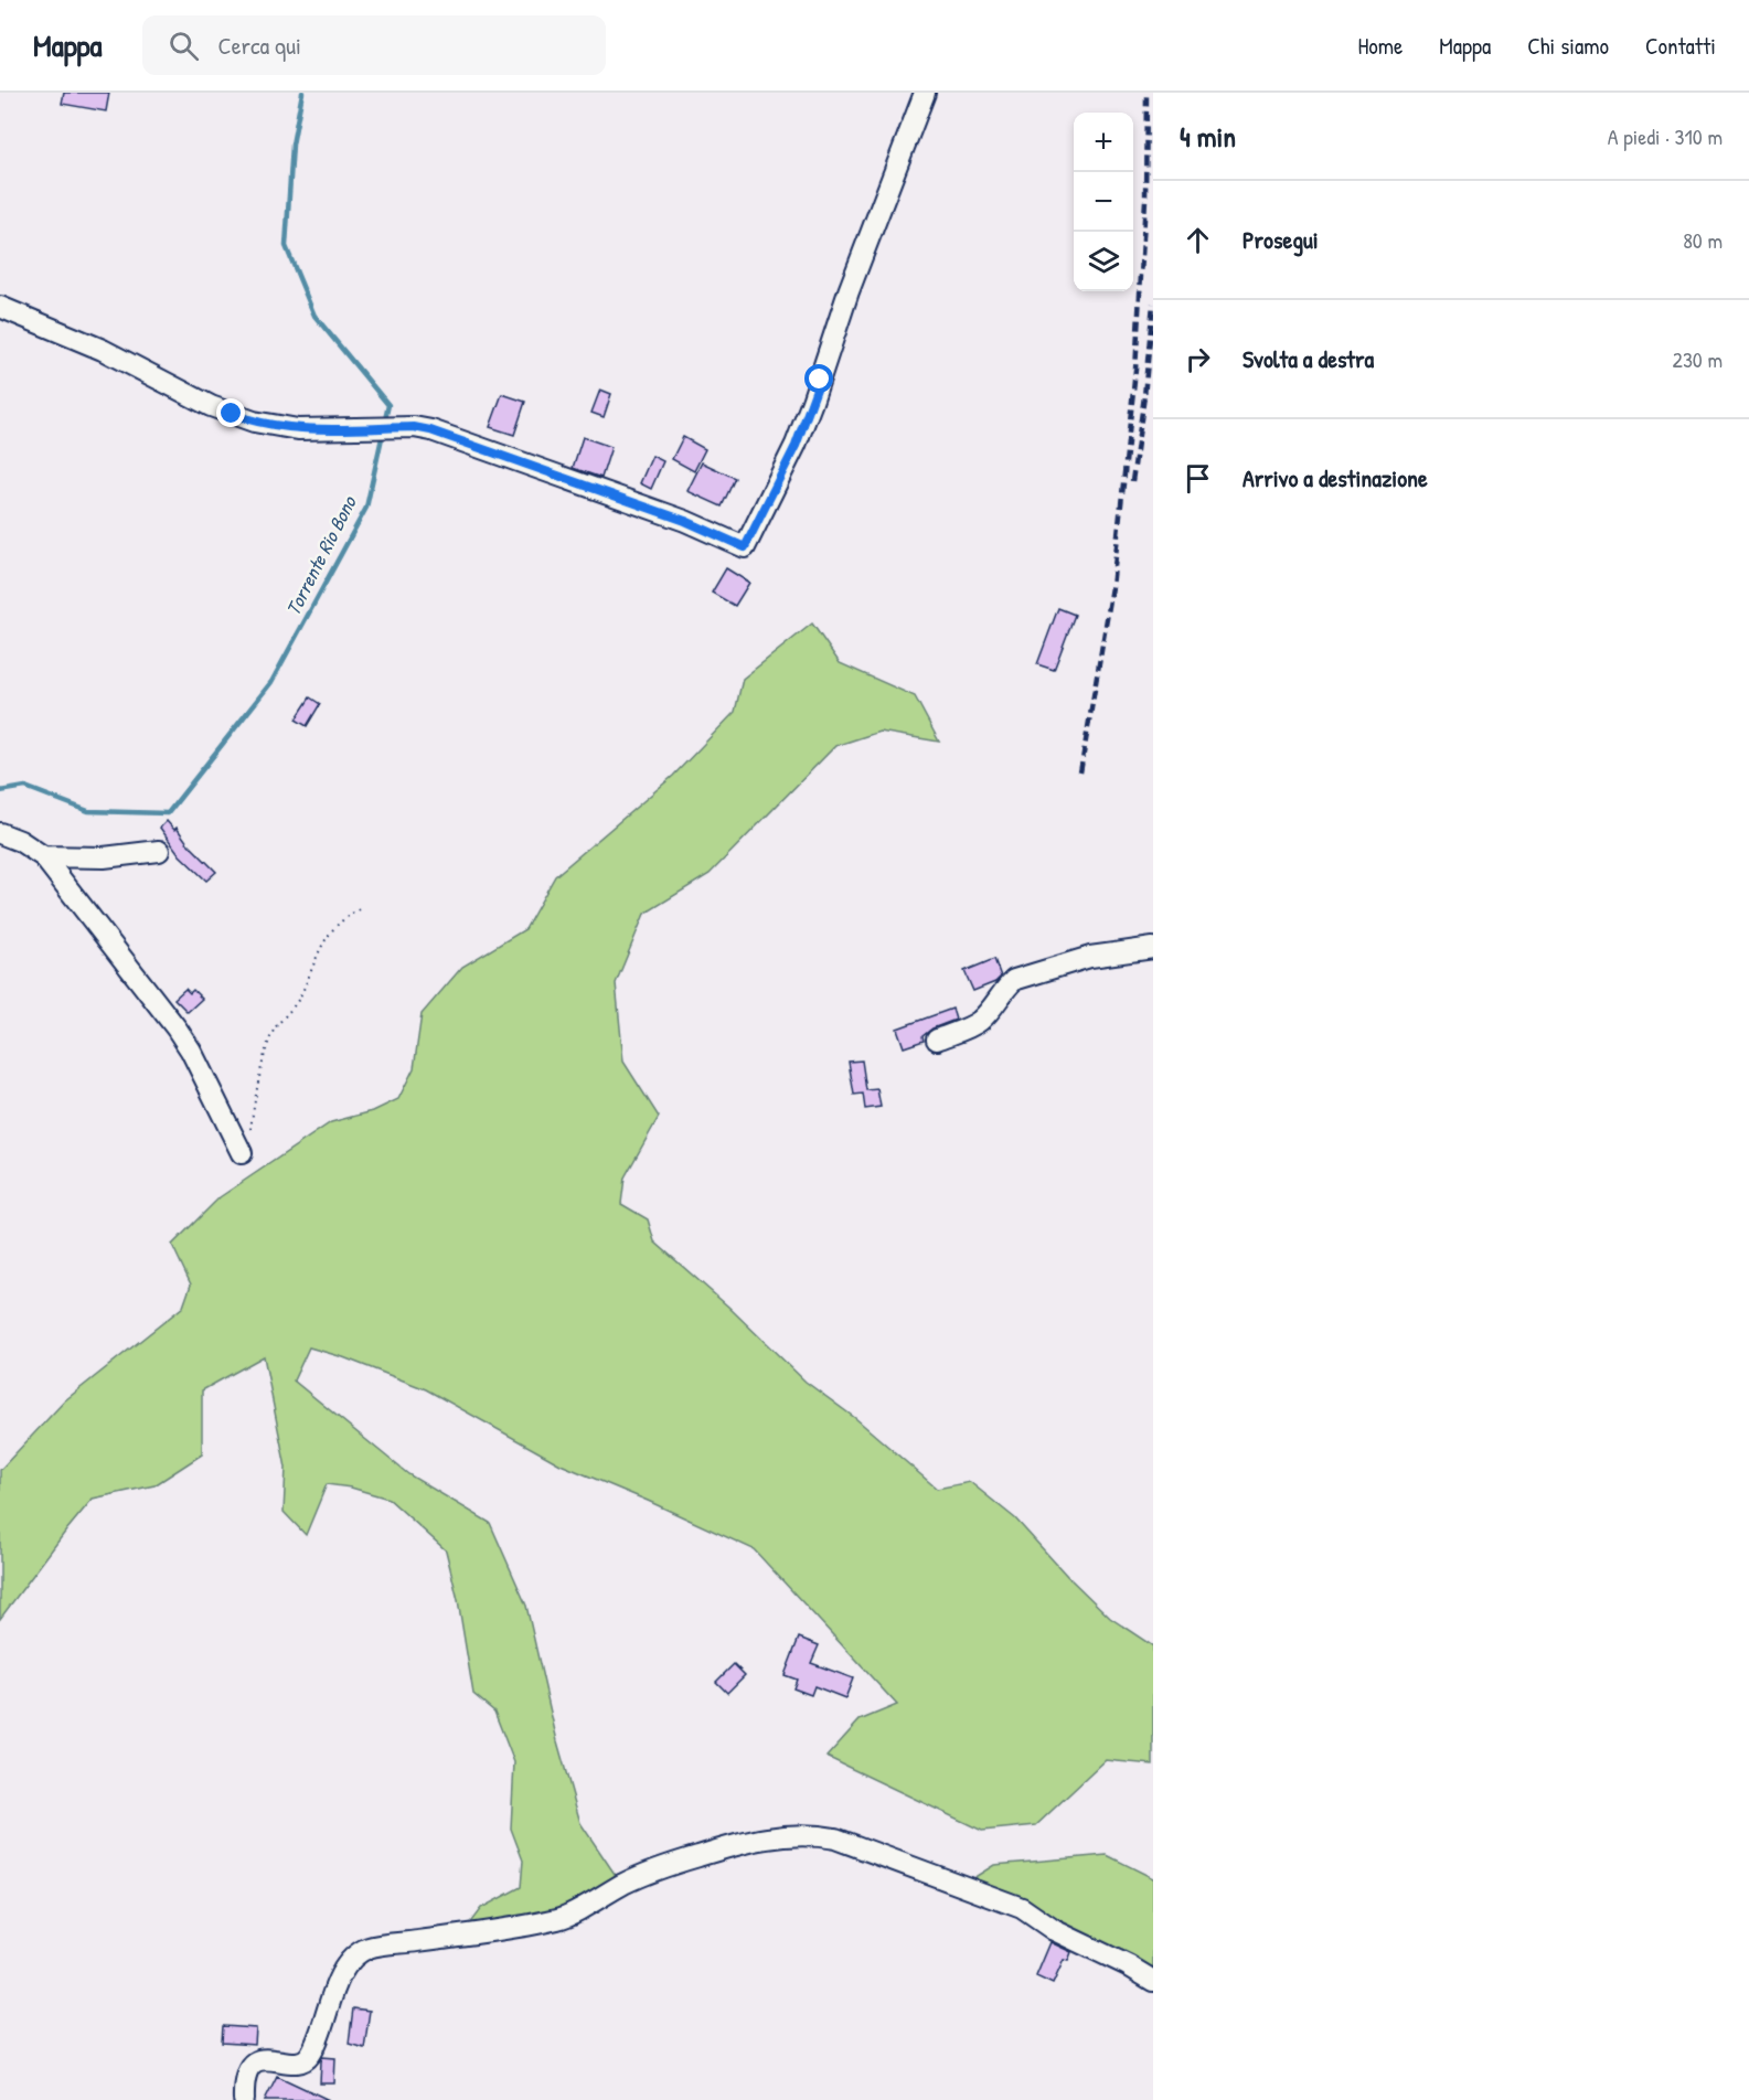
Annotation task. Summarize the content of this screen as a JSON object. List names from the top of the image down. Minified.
{"water":["Torrente Rio Bono"],"page":{"header":"Mappa","search":"Cerca qui","nav":["Home","Mappa","Chi siamo","Contatti"],"heading":["4 min","A piedi · 310 m"],"map_buttons":["+","−"],"list":[["Prosegui","80 m"],["Svolta a destra","230 m"],"Arrivo a destinazione"]}}
